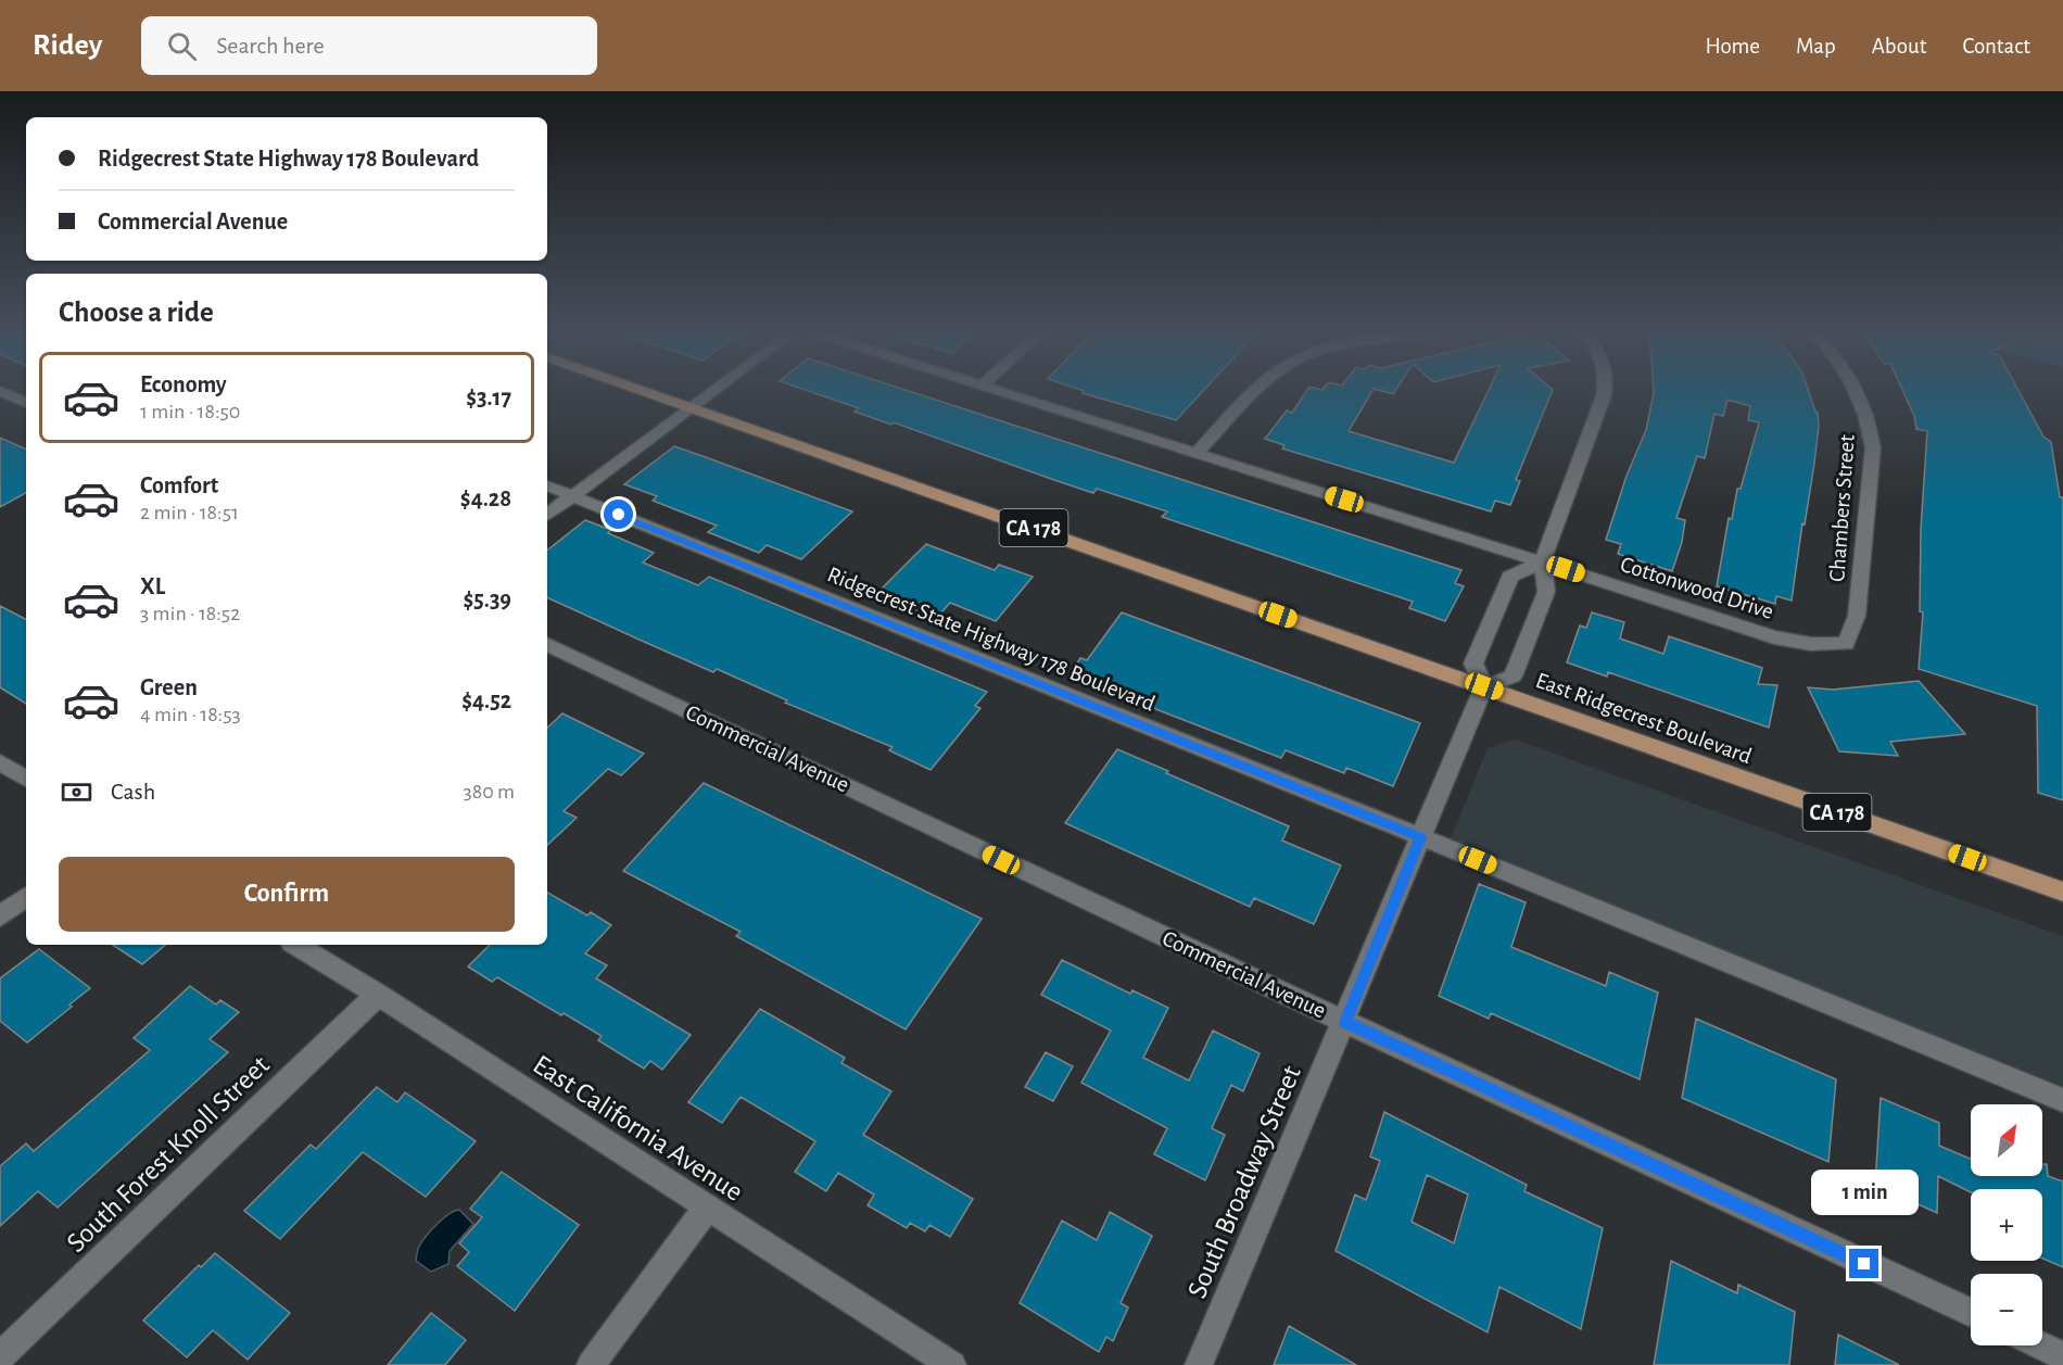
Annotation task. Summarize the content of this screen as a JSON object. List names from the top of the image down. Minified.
{"streets":{"main road":["CA 178","East Ridgecrest Boulevard"],"street":["Chambers Street","Cottonwood Drive","Ridgecrest State Highway 178 Boulevard","Commercial Avenue","East California Avenue","South Forest Knoll Street","South Broadway Street"]},"crossings":[["Chambers Street","Cottonwood Drive"],["Ridgecrest State Highway 178 Boulevard","South Broadway Street"],["East Ridgecrest Boulevard","South Broadway Street"],["Commercial Avenue","South Broadway Street"],["East California Avenue","South Forest Knoll Street"]],"north":"top right","page":{"header":"Ridey","search":"Search here","nav":["Home","Map","About","Contact"],"banner":["Ridgecrest State Highway 178 Boulevard","Commercial Avenue"],"heading":"Choose a ride","list":[{"name":"Economy","note":"1 min · 18:50","value":"$3.17"},{"name":"Comfort","note":"2 min · 18:51","value":"$4.28"},{"name":"XL","note":"3 min · 18:52","value":"$5.39"},{"name":"Green","note":"4 min · 18:53","value":"$4.52"}],"pay":["Cash","380 m"],"buttons":"Confirm","map_buttons":["+","−"],"bubble":"1 min"}}
